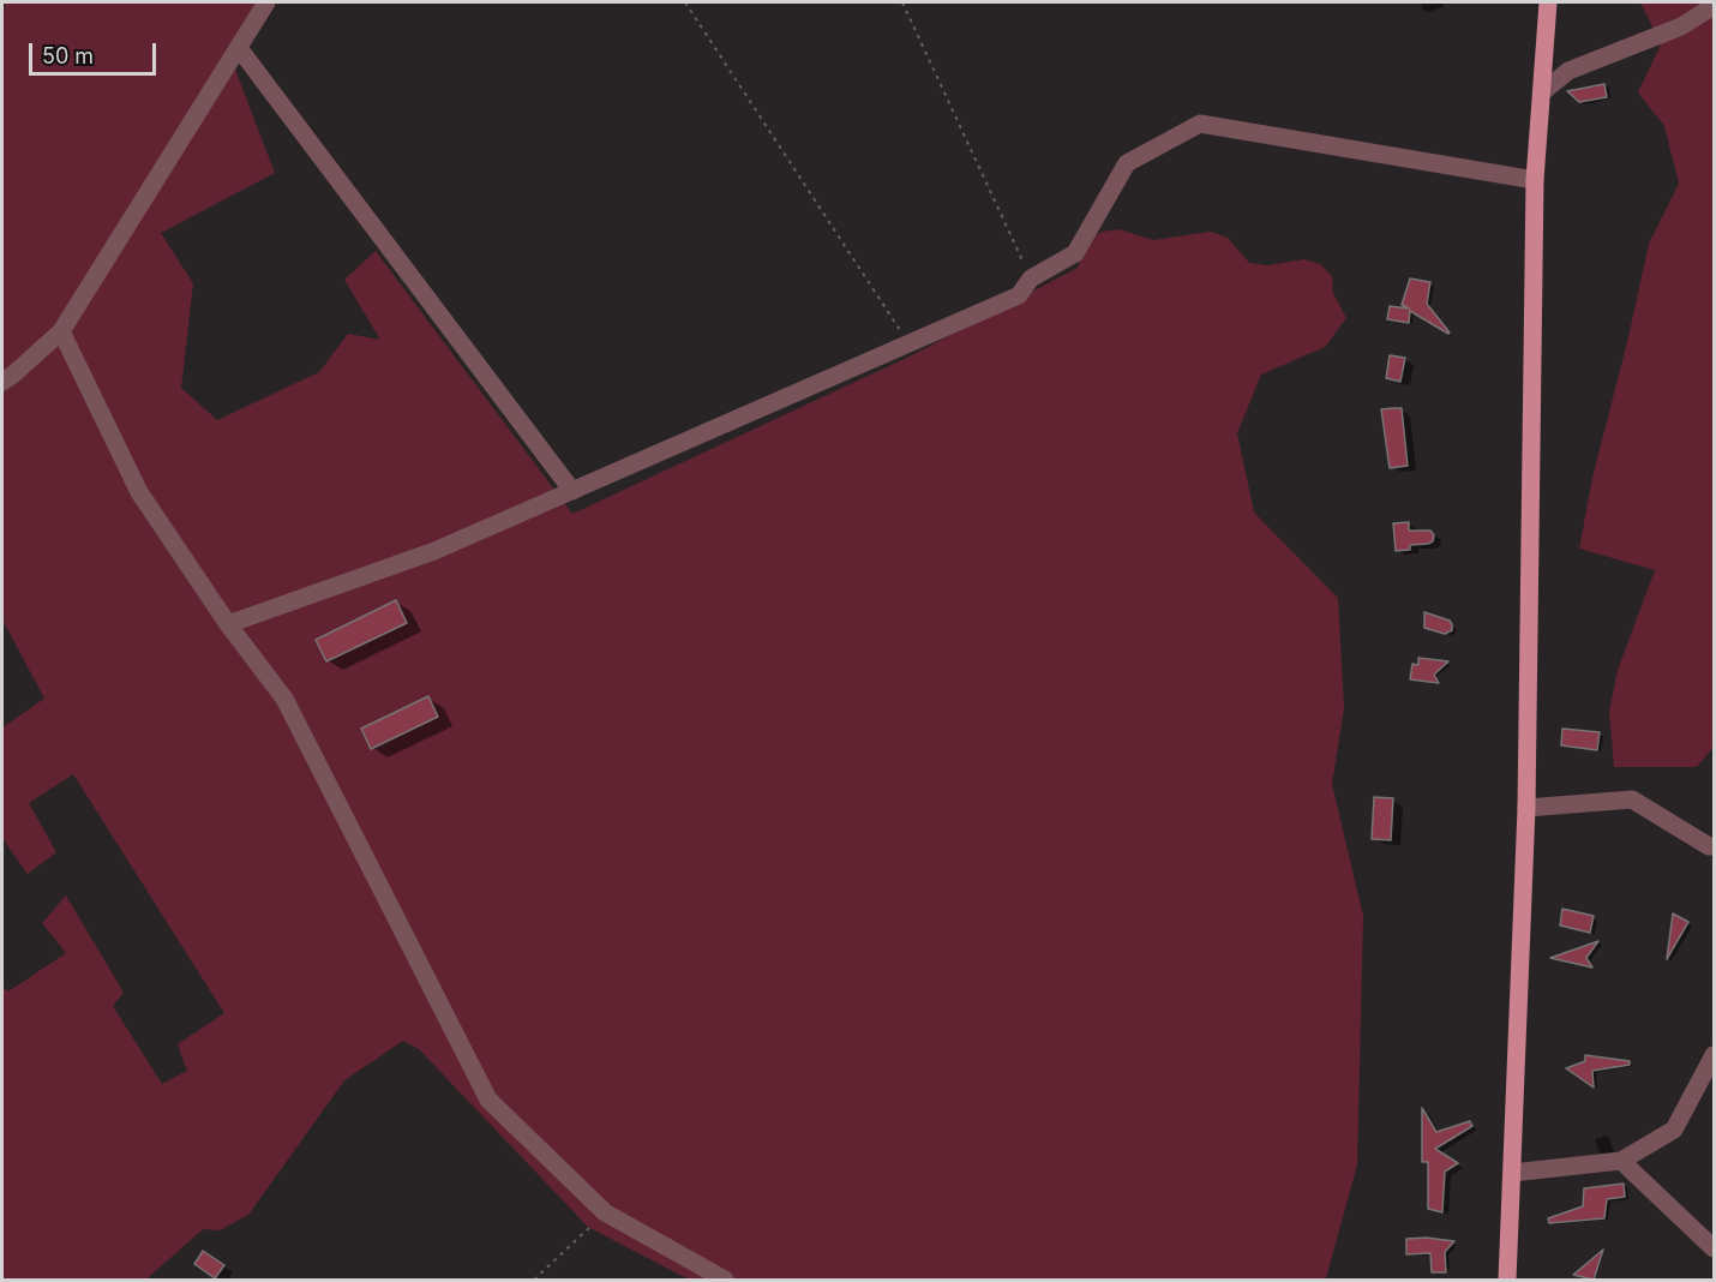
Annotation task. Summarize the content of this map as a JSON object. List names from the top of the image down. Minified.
{"scale_bar":"50 m"}
